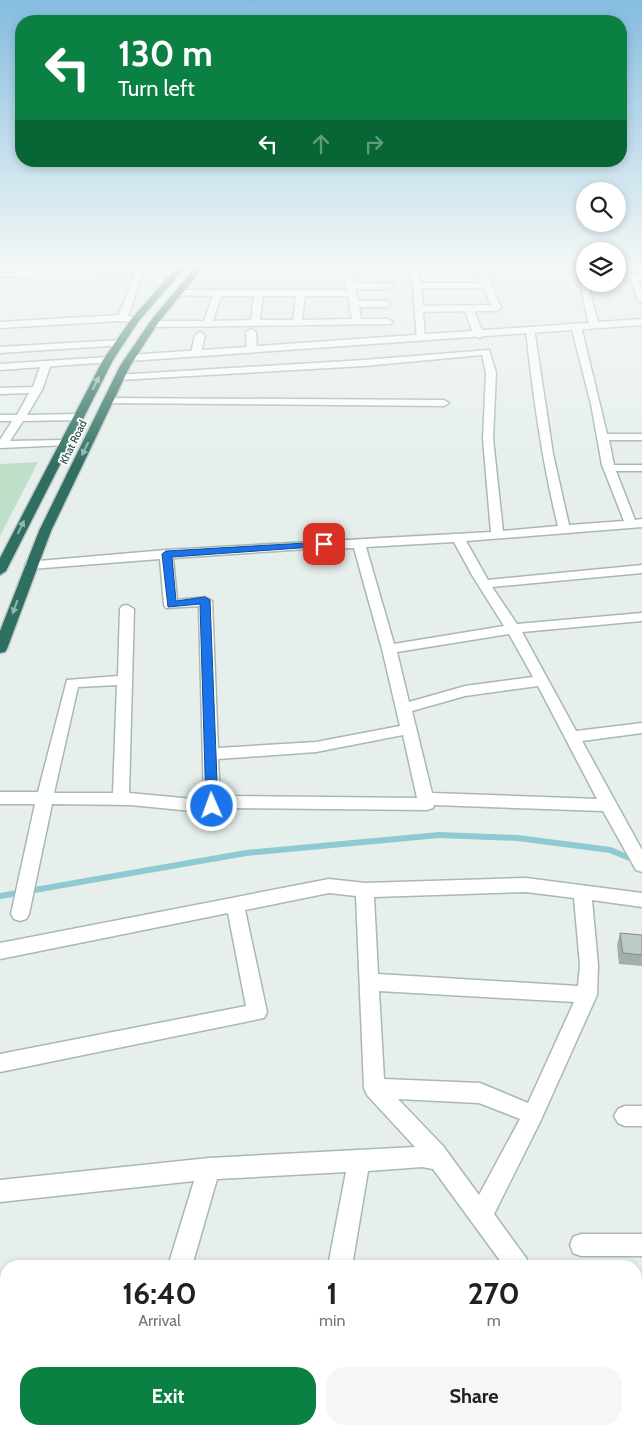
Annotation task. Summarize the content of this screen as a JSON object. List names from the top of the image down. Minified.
{"streets":{"highway":["Khat Road"]},"page":{"turn":["130 m","Turn left"],"eta":["16:40","Arrival","1","min","270","m"],"buttons":["Exit","Share"]}}
